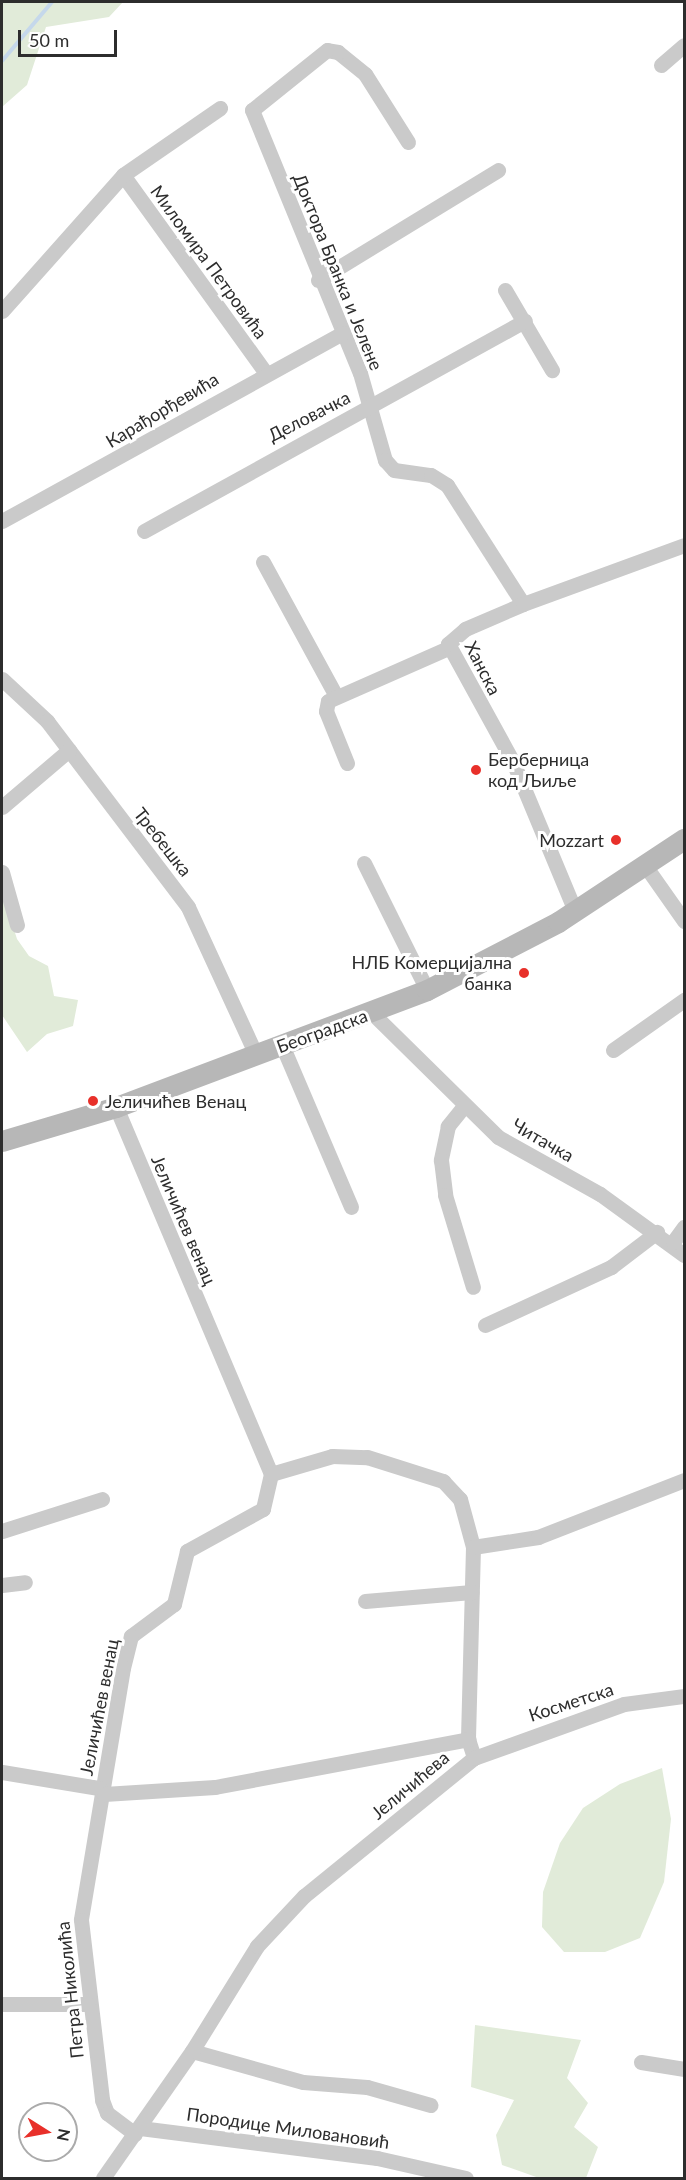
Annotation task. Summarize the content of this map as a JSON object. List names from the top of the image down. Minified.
{"streets":{"main road":["Београдска"],"street":["Миломира Петровића","Доктора Бранка и Јелене","Карађорђевића","Деловачка","Ханска","Требешка","Читачка","Јеличићев венац","Косметска","Јеличићева","Петра Николића","Породице Миловановић"]},"crossings":[["Миломира Петровића","Карађорђевића"],["Доктора Бранка и Јелене","Карађорђевића"],["Доктора Бранка и Јелене","Деловачка"],["Доктора Бранка и Јелене","Ханска"],["Ханска","Београдска"],["Требешка","Београдска"],["Београдска","Читачка"],["Београдска","Јеличићев венац"],["Јеличићев венац","Јеличићева"],["Јеличићев венац","Петра Николића"],["Косметска","Јеличићева"],["Јеличићева","Петра Николића"],["Јеличићева","Породице Миловановић"],["Петра Николића","Породице Миловановић"]],"places":["Берберница код Љиље","Mozzart","НЛБ Комерцијална банка","Јеличићев Венац"],"scale_bar":"50 m","north":"right"}
